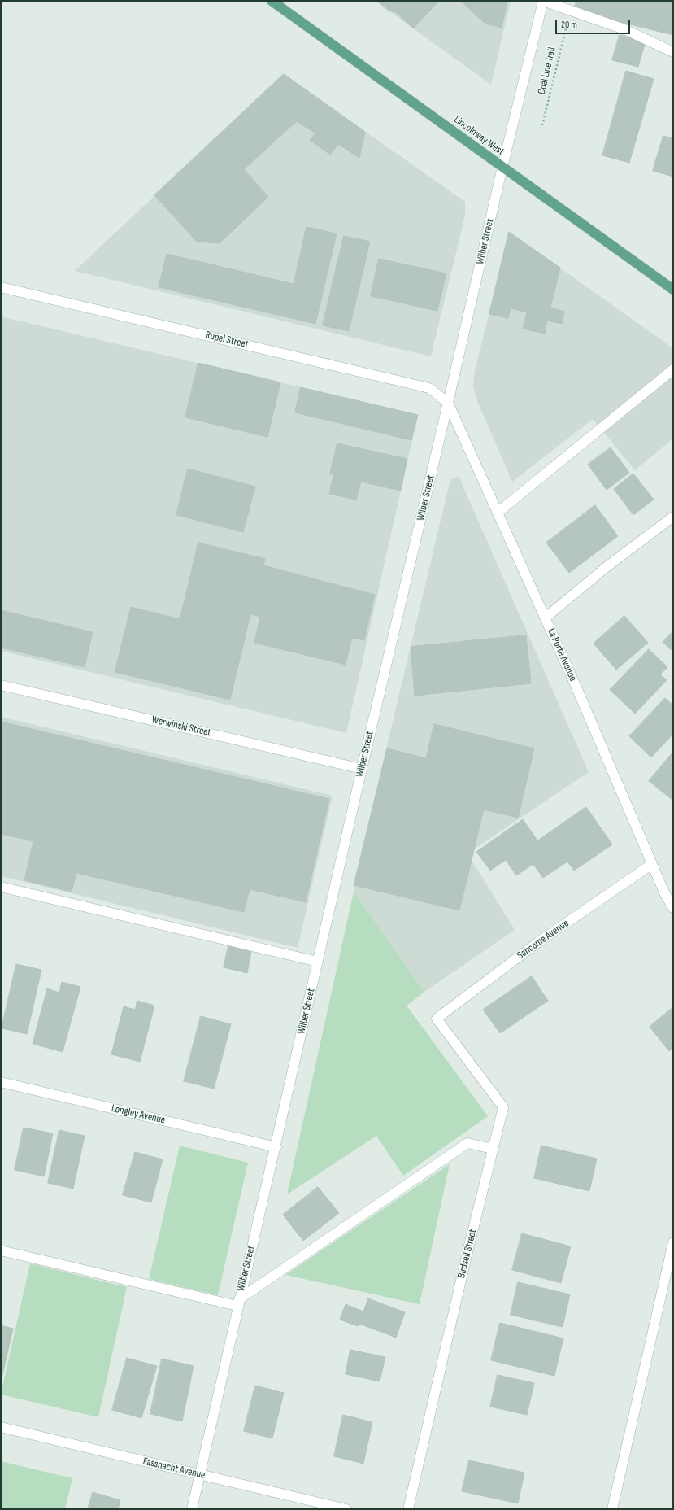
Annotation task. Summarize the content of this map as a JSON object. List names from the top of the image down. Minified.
{"streets":{"main road":["Lincolnway West"],"street":["Wilber Street","Rupel Street","La Porte Avenue","Werwinski Street","Sancome Avenue","Longley Avenue","Birdsell Street","Fassnacht Avenue"],"path":["Coal Line Trail"]},"crossings":[["Lincolnway West","Wilber Street"],["Wilber Street","Rupel Street"],["Wilber Street","La Porte Avenue"],["Wilber Street","Werwinski Street"],["Wilber Street","Longley Avenue"],["Wilber Street","Fassnacht Avenue"],["Rupel Street","La Porte Avenue"],["La Porte Avenue","Sancome Avenue"],["Sancome Avenue","Birdsell Street"]],"scale_bar":"20 m"}
